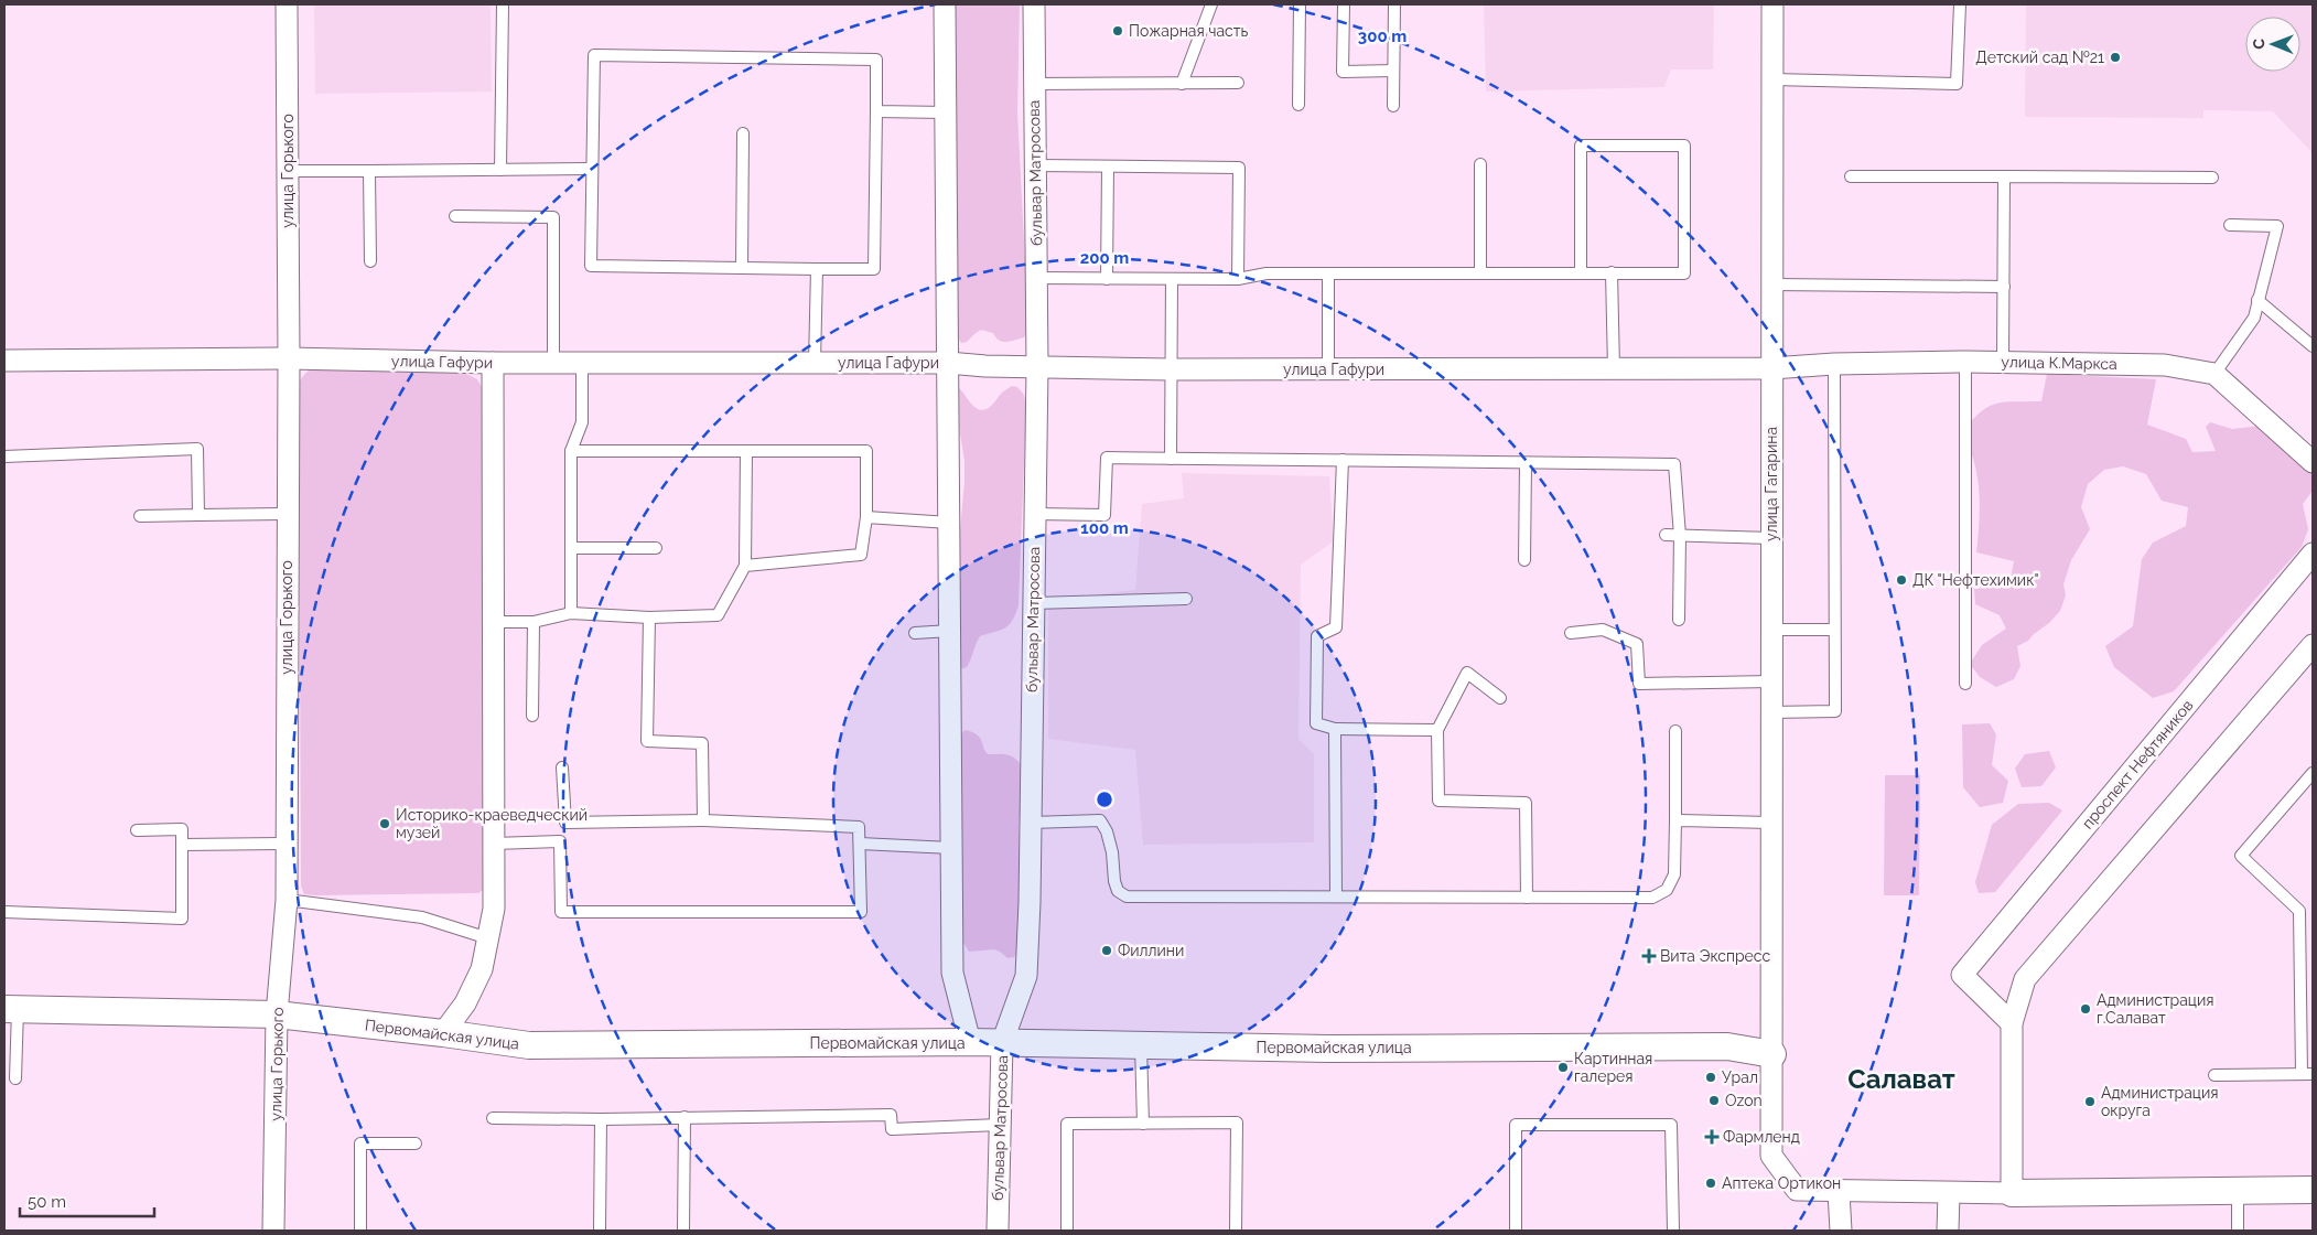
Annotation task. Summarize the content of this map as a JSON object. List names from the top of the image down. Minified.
{"streets":{"street":["улица Горького","бульвар Матросова","улица Гафури","улица К.Маркса","улица Гагарина","проспект Нефтяников","Первомайская улица"]},"crossings":[["улица Горького","улица Гафури"],["улица Горького","Первомайская улица"],["бульвар Матросова","улица Гафури"],["бульвар Матросова","Первомайская улица"],["улица Гафури","улица К.Маркса"],["улица Гафури","улица Гагарина"],["улица К.Маркса","улица Гагарина"],["улица Гагарина","Первомайская улица"]],"districts":["Салават"],"places":{"other":["Пожарная часть","Детский cад №21","ДК \"Нефтехимик\"","Историко-краеведческий музей","Филлини","Администрация г.Салават","Картинная галерея","Урал","Ozon","Администрация округа","Аптека Ортикон"],"health":["Вита Экспресс","Фармленд"]},"scale_bar":"50 m","north":"left","rings":["300 m","200 m","100 m"]}
